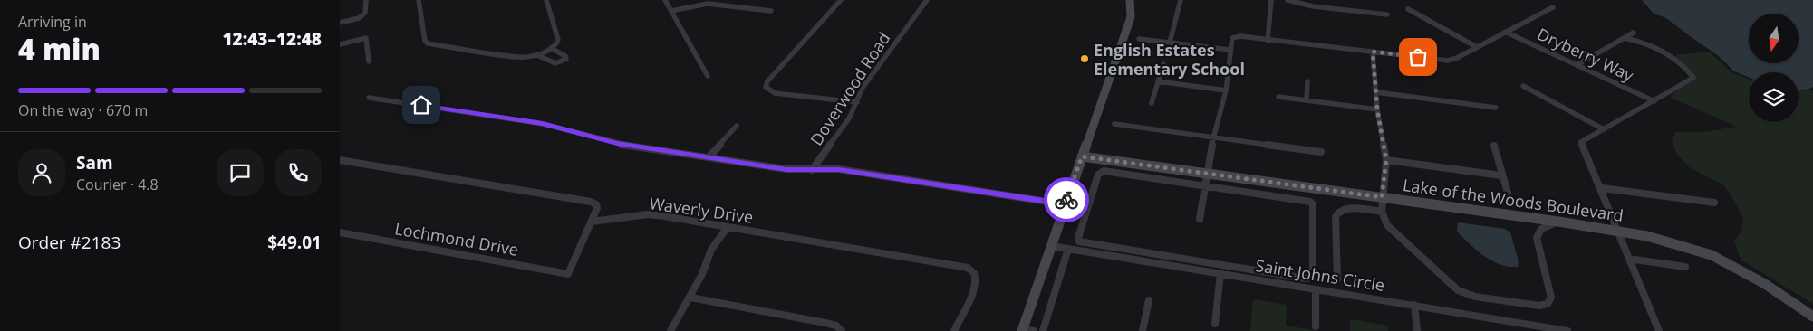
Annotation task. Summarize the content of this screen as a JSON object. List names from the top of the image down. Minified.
{"streets":{"street":["Dryberry Way","Doverwood Road","Lake of the Woods Boulevard","Waverly Drive","Lochmond Drive","Saint Johns Circle"]},"crossings":[["Waverly Drive","Lochmond Drive"]],"places":["English Estates Elementary School"],"north":"bottom","page":{"heading":["4 min","Arriving in","12:43–12:48"],"panel":["Sam","Courier · 4.8","Order #2183","$49.01"],"bar":"On the way · 670 m"}}
